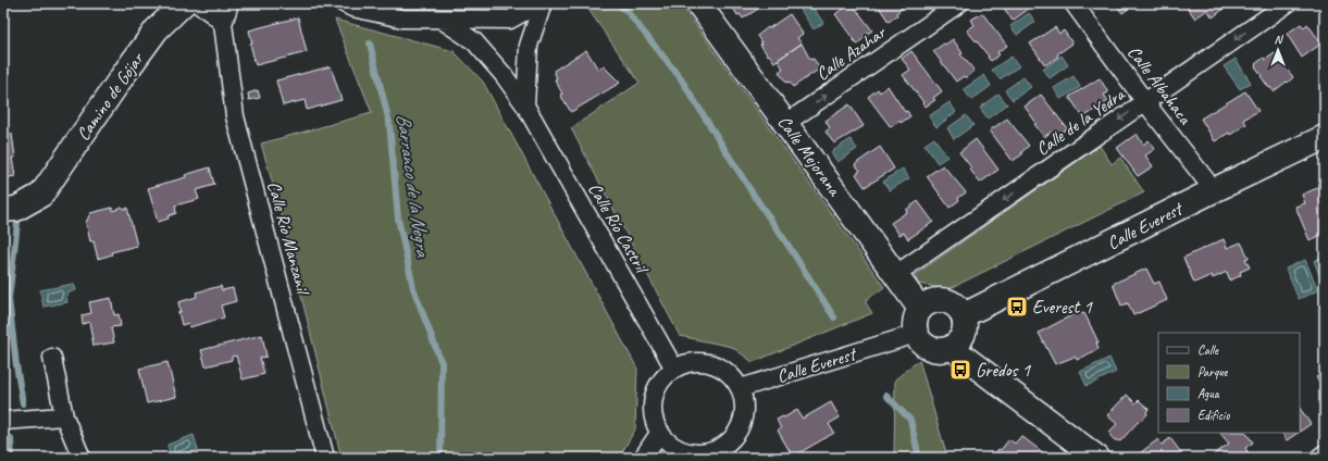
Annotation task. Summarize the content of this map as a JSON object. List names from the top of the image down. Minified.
{"streets":{"street":["Calle Azahar","Calle Albahaca","Camino de Gójar","Calle de la Yedra","Calle Mejorana","Calle Everest","Calle Río Castril","Calle Río Manzanil"]},"crossings":[["Calle Azahar","Calle Mejorana"],["Calle Albahaca","Calle de la Yedra"],["Calle Albahaca","Calle Everest"],["Calle de la Yedra","Calle Mejorana"],["Calle Mejorana","Calle Everest"],["Calle Everest","Calle Río Castril"]],"one_way":["Calle Azahar","Calle de la Yedra"],"water":["Barranco de la Negra"],"places":{"bus stop":["Everest 1","Gredos 1"]},"legend":["Calle","Parque","Agua","Edificio"],"north":"top"}
